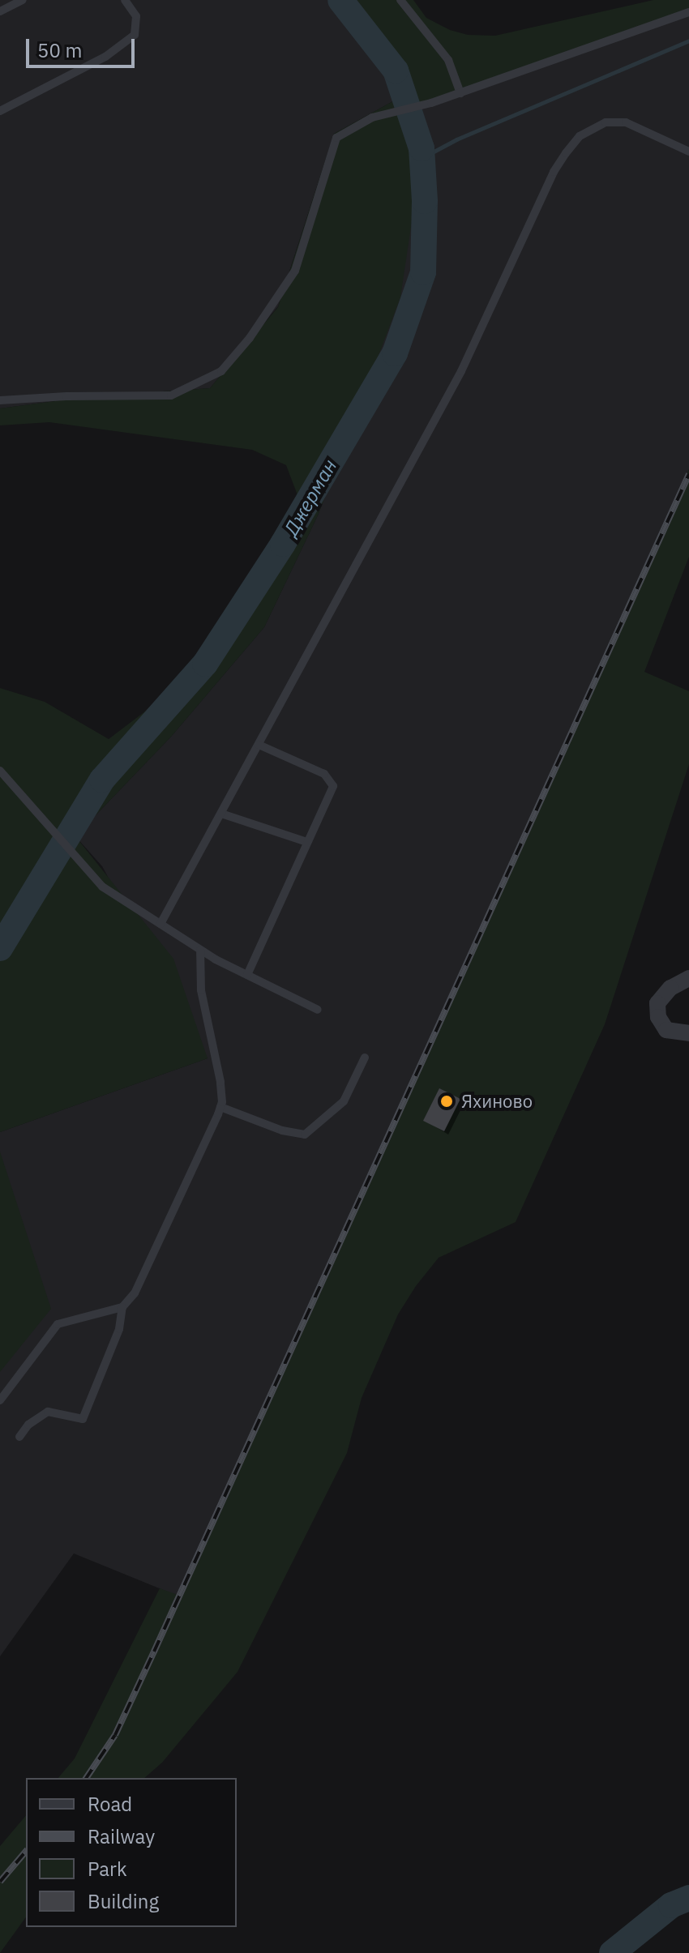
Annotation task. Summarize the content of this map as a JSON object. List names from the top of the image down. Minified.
{"water":["Джерман"],"places":["Яхиново"],"legend":["Road","Railway","Park","Building"],"scale_bar":"50 m"}
